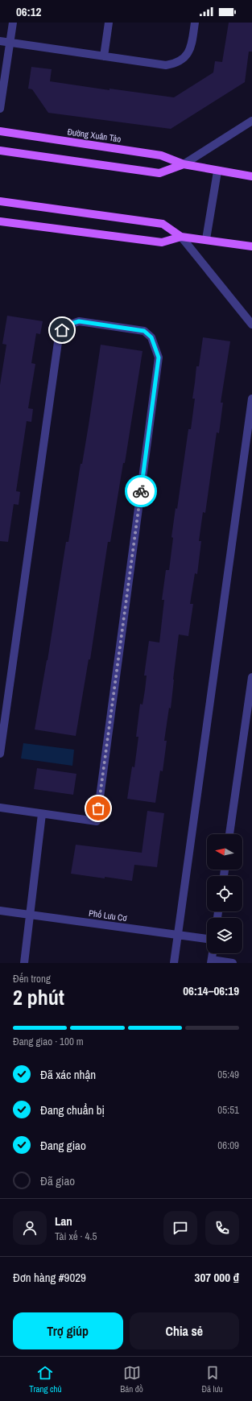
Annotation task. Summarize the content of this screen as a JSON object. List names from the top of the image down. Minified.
{"streets":{"main road":["Đường Xuân Tảo"],"street":["Phố Lưu Cơ"]},"north":"left","page":{"status":"06:12","heading":["2 phút","Đến trong","06:14–06:19"],"panel":["Lan","Tài xế · 4.5","Đơn hàng #9029","307 000 ₫"],"bar":"Đang giao · 100 m","list":[["Đã xác nhận","05:49"],["Đang chuẩn bị","05:51"],["Đang giao","06:09"],"Đã giao"],"buttons":["Trợ giúp","Chia sẻ"],"tabs":["Trang chủ","Bản đồ","Đã lưu"]}}
